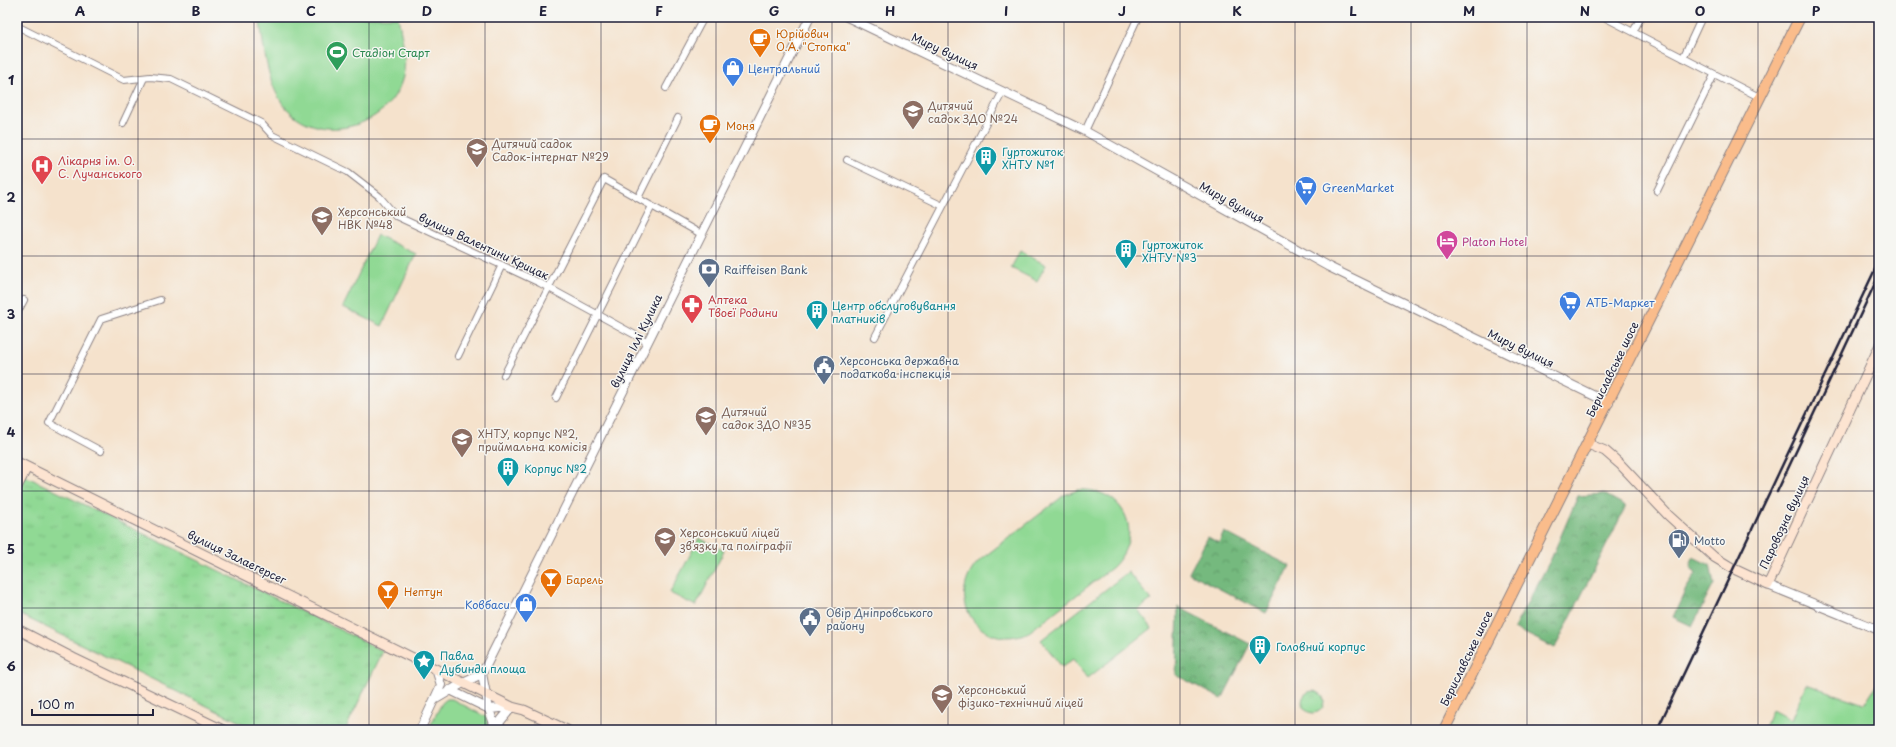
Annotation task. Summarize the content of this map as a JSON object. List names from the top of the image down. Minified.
{"streets":{"main road":["Бериславське шосе","Паровозна вулиця","вулиця Залаегерсег"],"street":["Миру вулиця","вулиця Валентини Крицак","вулиця Іллі Кулика"]},"crossings":[["Миру вулиця","Бериславське шосе"],["вулиця Валентини Крицак","вулиця Іллі Кулика"],["Бериславське шосе","Паровозна вулиця"]],"places":{"cafe":["Юрійович О.А. \"Стопка\"","Моня"],"sports":["Стадіон Старт"],"shop":["Центральний","Ковбаси"],"school or university":["Дитячий садок ЗДО №24","Дитячий садок Садок-інтернат №29","Херсонський НВК №48","Дитячий садок ЗДО №35","ХНТУ, корпус №2, приймальна комісія","Херсонський ліцей зв’язку та поліграфії","Херсонський фізико-технічний ліцей"],"building":["Гуртожиток ХНТУ №1","Гуртожиток ХНТУ №3","Центр обслуговування платників","Корпус №2","Головний корпус"],"hospital":["Лікарня ім. О. С. Лучанського"],"supermarket":["GreenMarket","АТБ-Маркет"],"hotel":["Platon Hotel"],"bank":["Raiffeisen Bank"],"pharmacy":["Аптека Твоєї Родини"],"public building":["Херсонська державна податкова інспекція","Овір Дніпровського району"],"fuel station":["Motto"],"bar":["Барель","Нептун"],"place":["Павла Дубинди площа"]},"scale_bar":"100 m","grid":{"columns":["A","B","C","D","E","F","G","H","I","J","K","L","M","N","O","P"],"rows":["1","2","3","4","5","6"]}}
